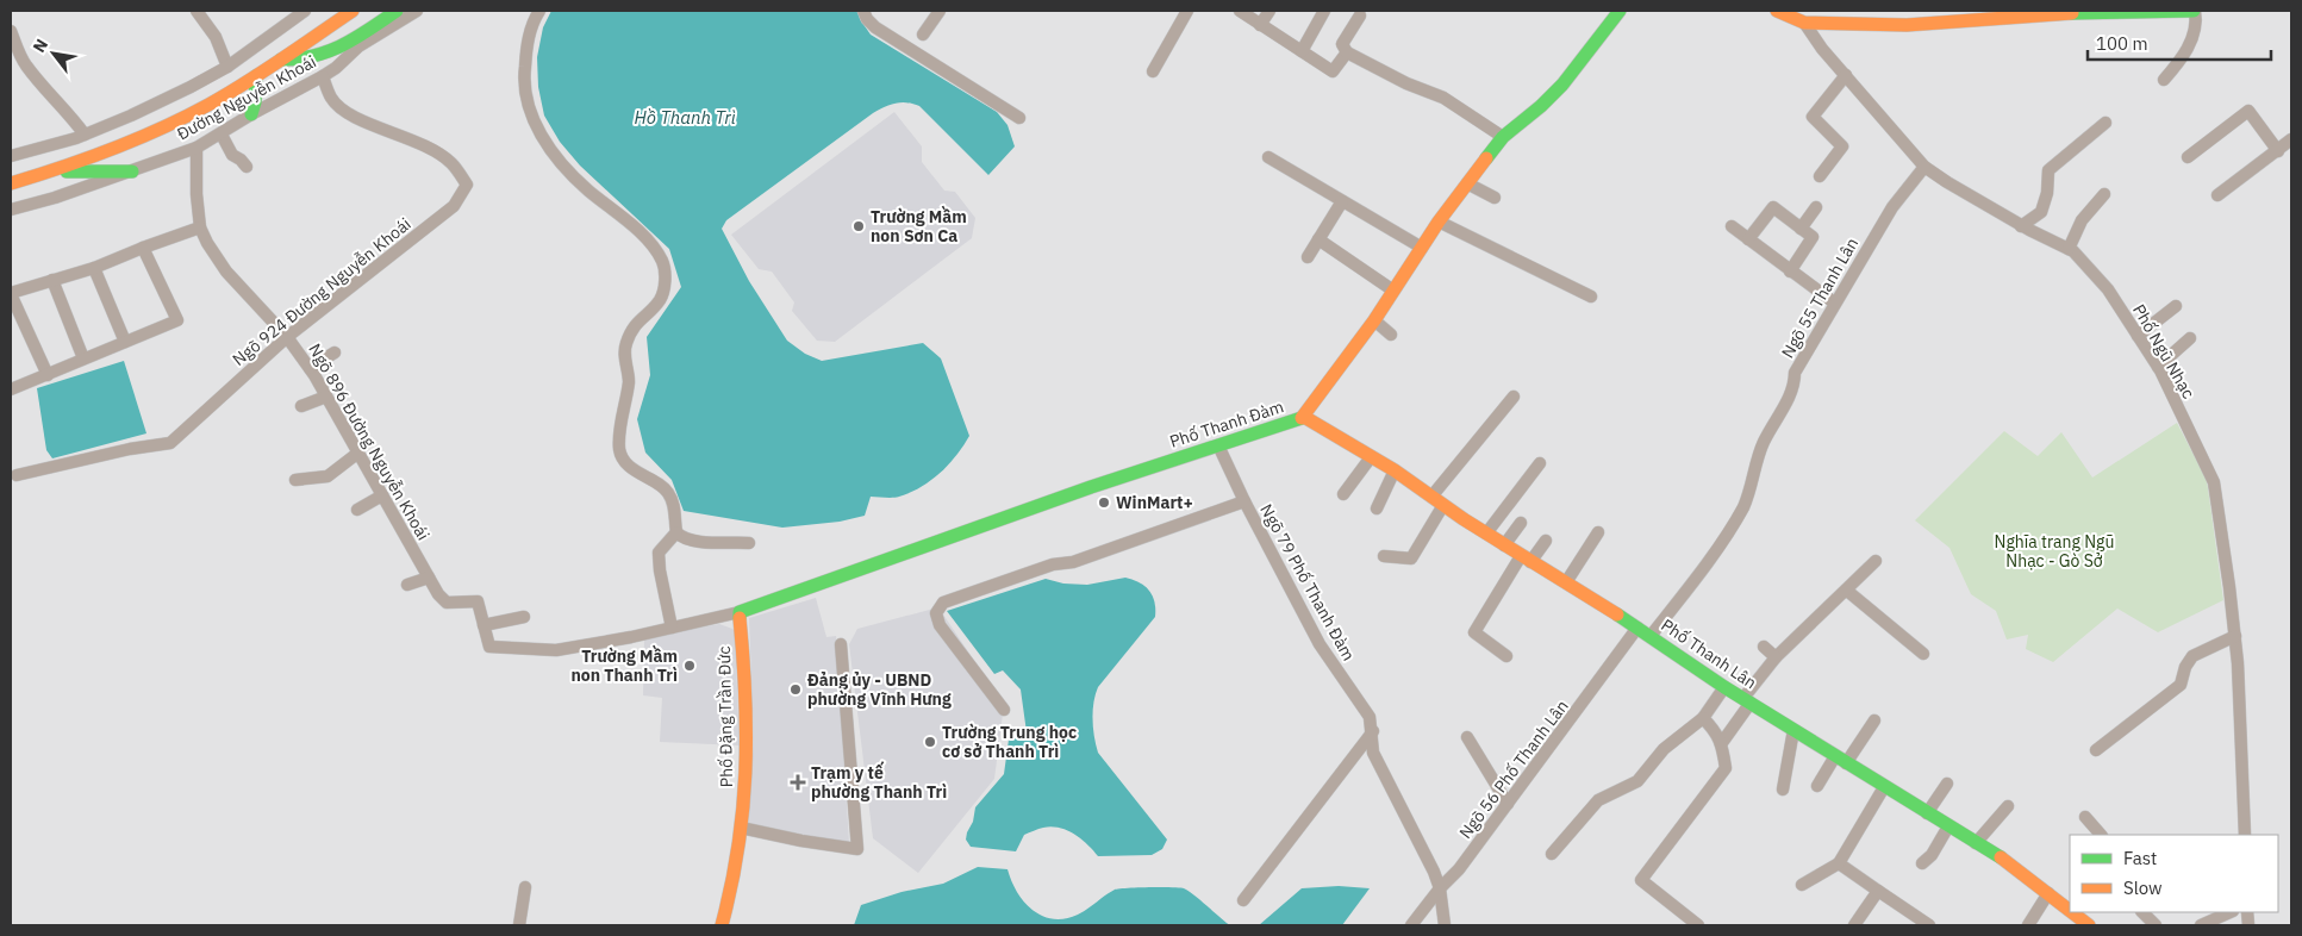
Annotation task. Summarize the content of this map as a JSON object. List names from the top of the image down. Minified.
{"streets":{"street":["Đường Nguyễn Khoái","Ngõ 924 Đường Nguyễn Khoái","Ngõ 55 Thanh Lân","Phố Ngũ Nhạc","Phố Thanh Đàm","Ngõ 896 Đường Nguyễn Khoái","Ngõ 79 Phố Thanh Đàm","Phố Thanh Lân","Phố Đặng Trần Đức","Ngõ 56 Phố Thanh Lân"]},"crossings":[["Đường Nguyễn Khoái","Ngõ 924 Đường Nguyễn Khoái"],["Đường Nguyễn Khoái","Ngõ 896 Đường Nguyễn Khoái"],["Ngõ 924 Đường Nguyễn Khoái","Ngõ 896 Đường Nguyễn Khoái"],["Ngõ 55 Thanh Lân","Phố Ngũ Nhạc"],["Ngõ 55 Thanh Lân","Phố Thanh Lân"],["Phố Thanh Đàm","Ngõ 79 Phố Thanh Đàm"],["Phố Thanh Đàm","Phố Thanh Lân"],["Phố Thanh Đàm","Phố Đặng Trần Đức"],["Ngõ 79 Phố Thanh Đàm","Ngõ 56 Phố Thanh Lân"],["Phố Thanh Lân","Ngõ 56 Phố Thanh Lân"]],"water":["Hồ Thanh Trì"],"parks":["Nghĩa trang Ngũ Nhạc - Gò Sở"],"places":{"other":["Trường Mầm non Sơn Ca","WinMart+","Trường Mầm non Thanh Trì","Đảng ủy - UBND phường Vĩnh Hưng","Trường Trung học cơ sở Thanh Trì"],"health":["Trạm y tế phường Thanh Trì"]},"legend":["Fast","Slow"],"scale_bar":"100 m","north":"top left"}
